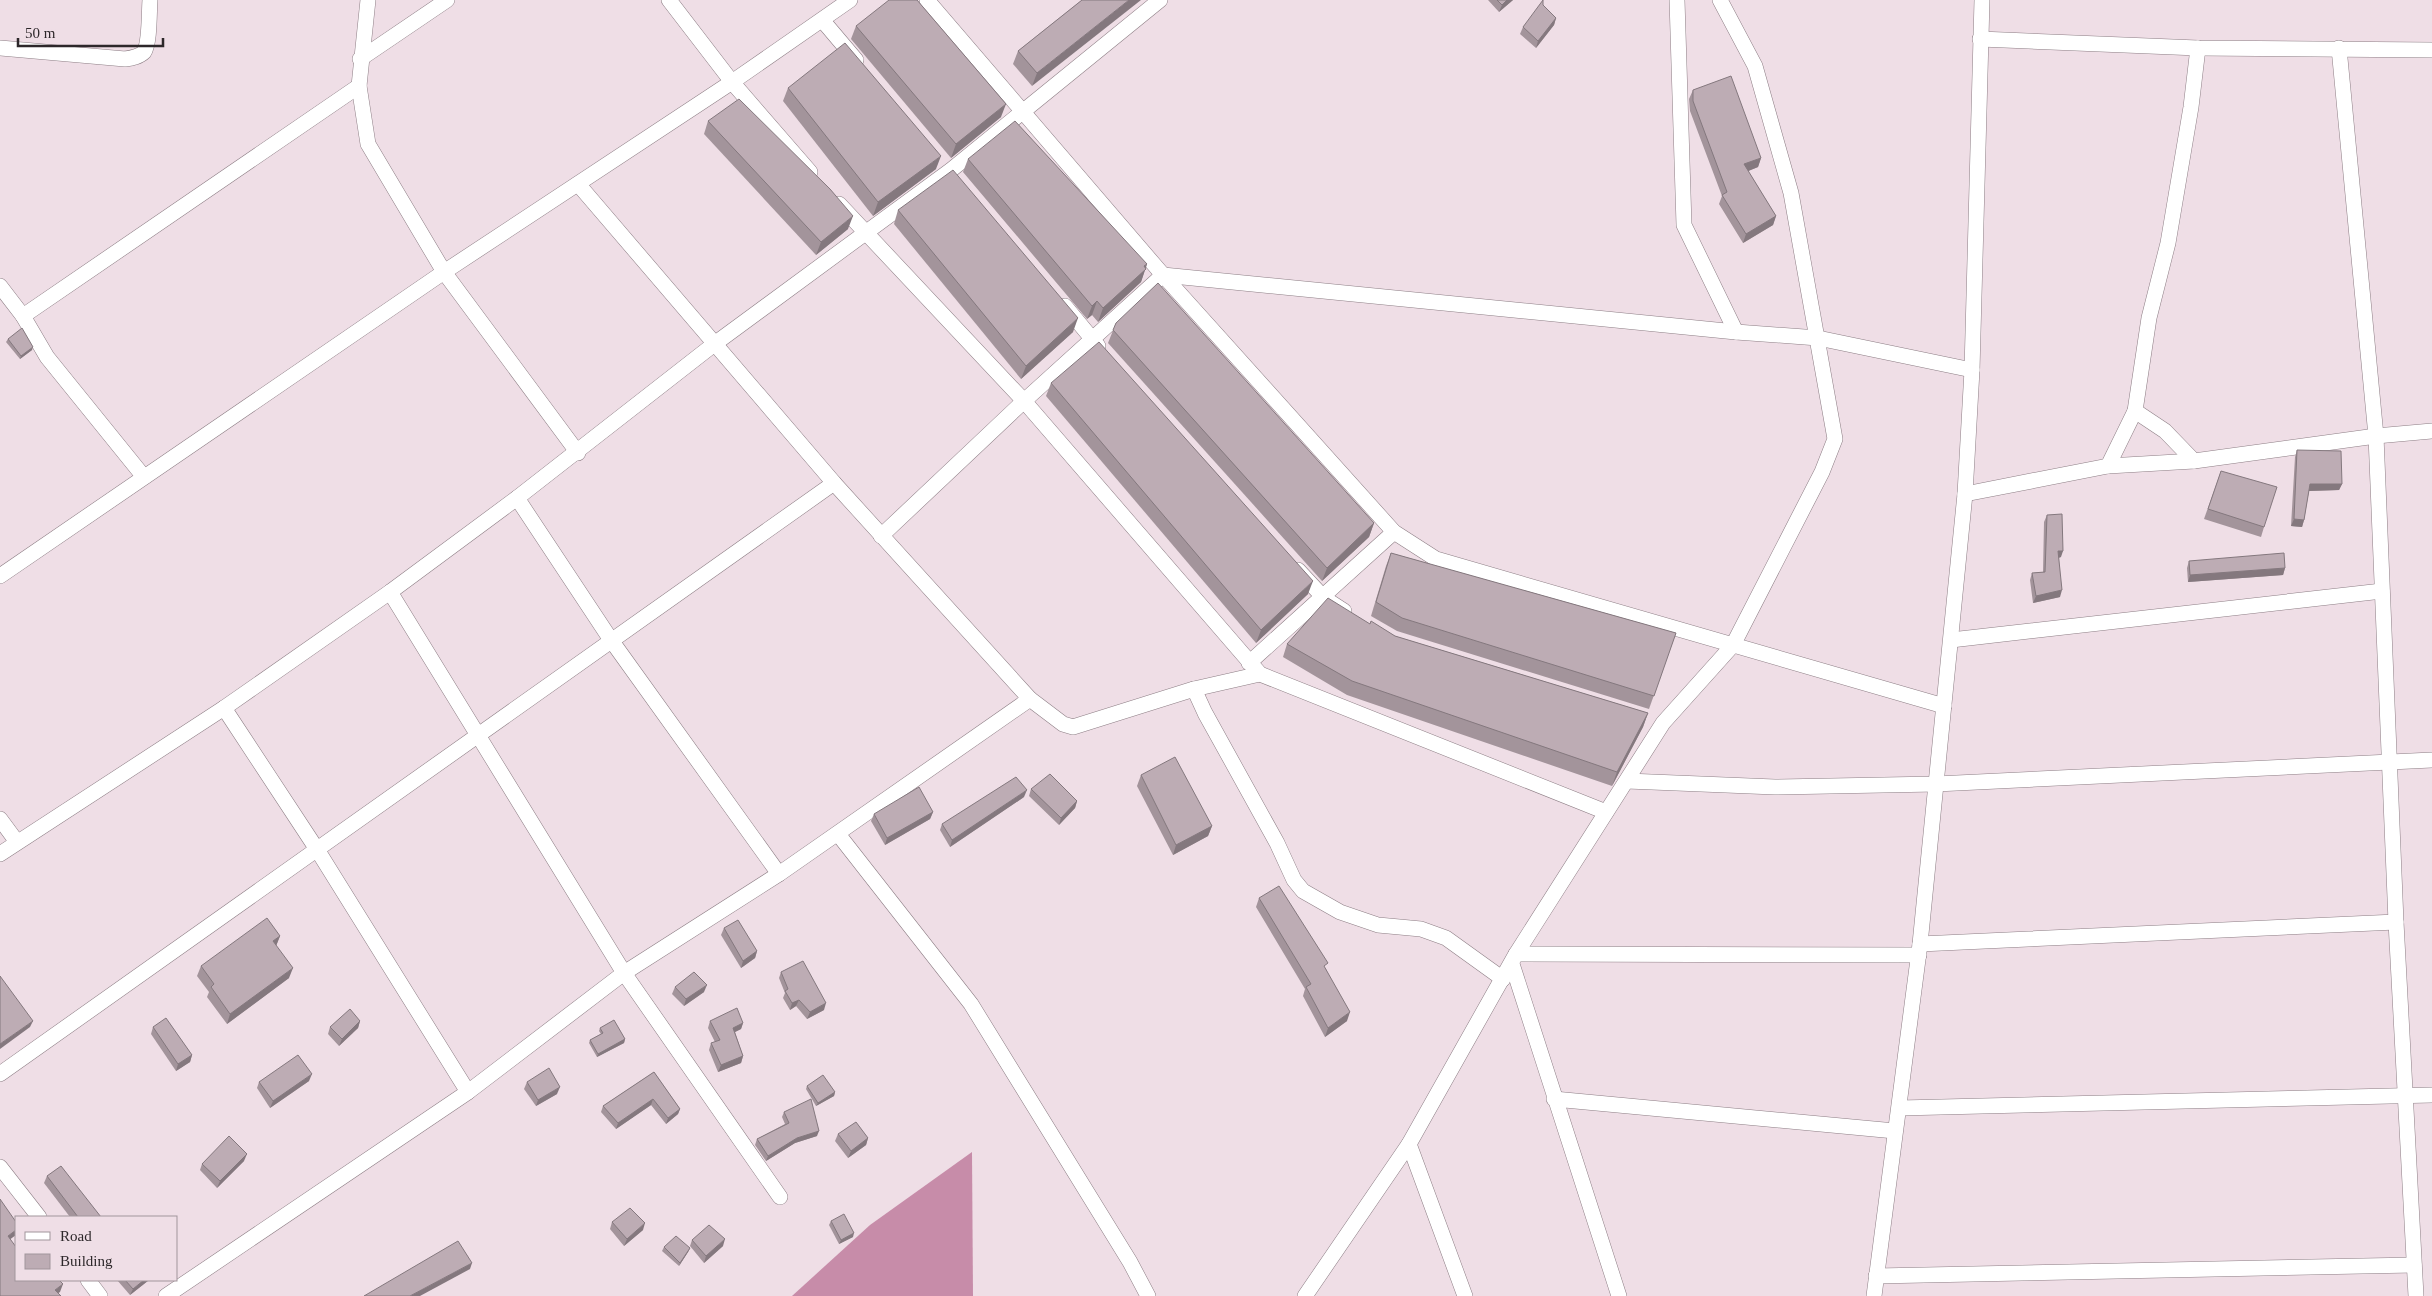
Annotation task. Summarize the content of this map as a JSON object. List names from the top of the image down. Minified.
{"legend":["Road","Building"],"scale_bar":"50 m"}
